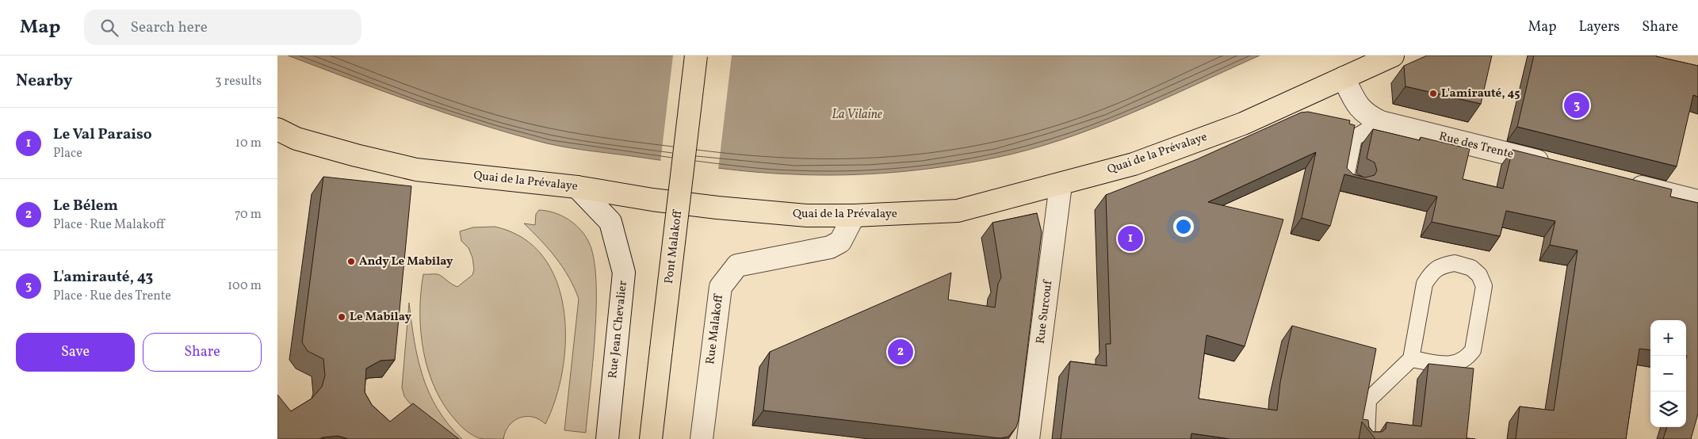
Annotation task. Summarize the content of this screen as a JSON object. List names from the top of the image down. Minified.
{"streets":{"main road":["Quai de la Prévalaye","Pont Malakoff"],"street":["Rue des Trente","Rue Surcouf","Rue Jean Chevalier","Rue Malakoff"]},"crossings":[["Rue des Trente","Quai de la Prévalaye"],["Quai de la Prévalaye","Rue Surcouf"],["Quai de la Prévalaye","Rue Jean Chevalier"],["Quai de la Prévalaye","Rue Malakoff"]],"water":["La Vilaine"],"places":["L'amirauté, 45","Andy Le Mabilay","Le Mabilay"],"page":{"header":"Map","search":"Search here","nav":["Map","Layers","Share"],"heading":["Nearby","3 results"],"pins":["3","1","2"],"list":[{"mark":"1","name":"Le Val Paraiso","note":"Place","value":"10 m"},{"mark":"2","name":"Le Bélem","note":"Place · Rue Malakoff","value":"70 m"},{"mark":"3","name":"L'amirauté, 43","note":"Place · Rue des Trente","value":"100 m"}],"map_buttons":["+","−"],"buttons":["Save","Share"]}}
